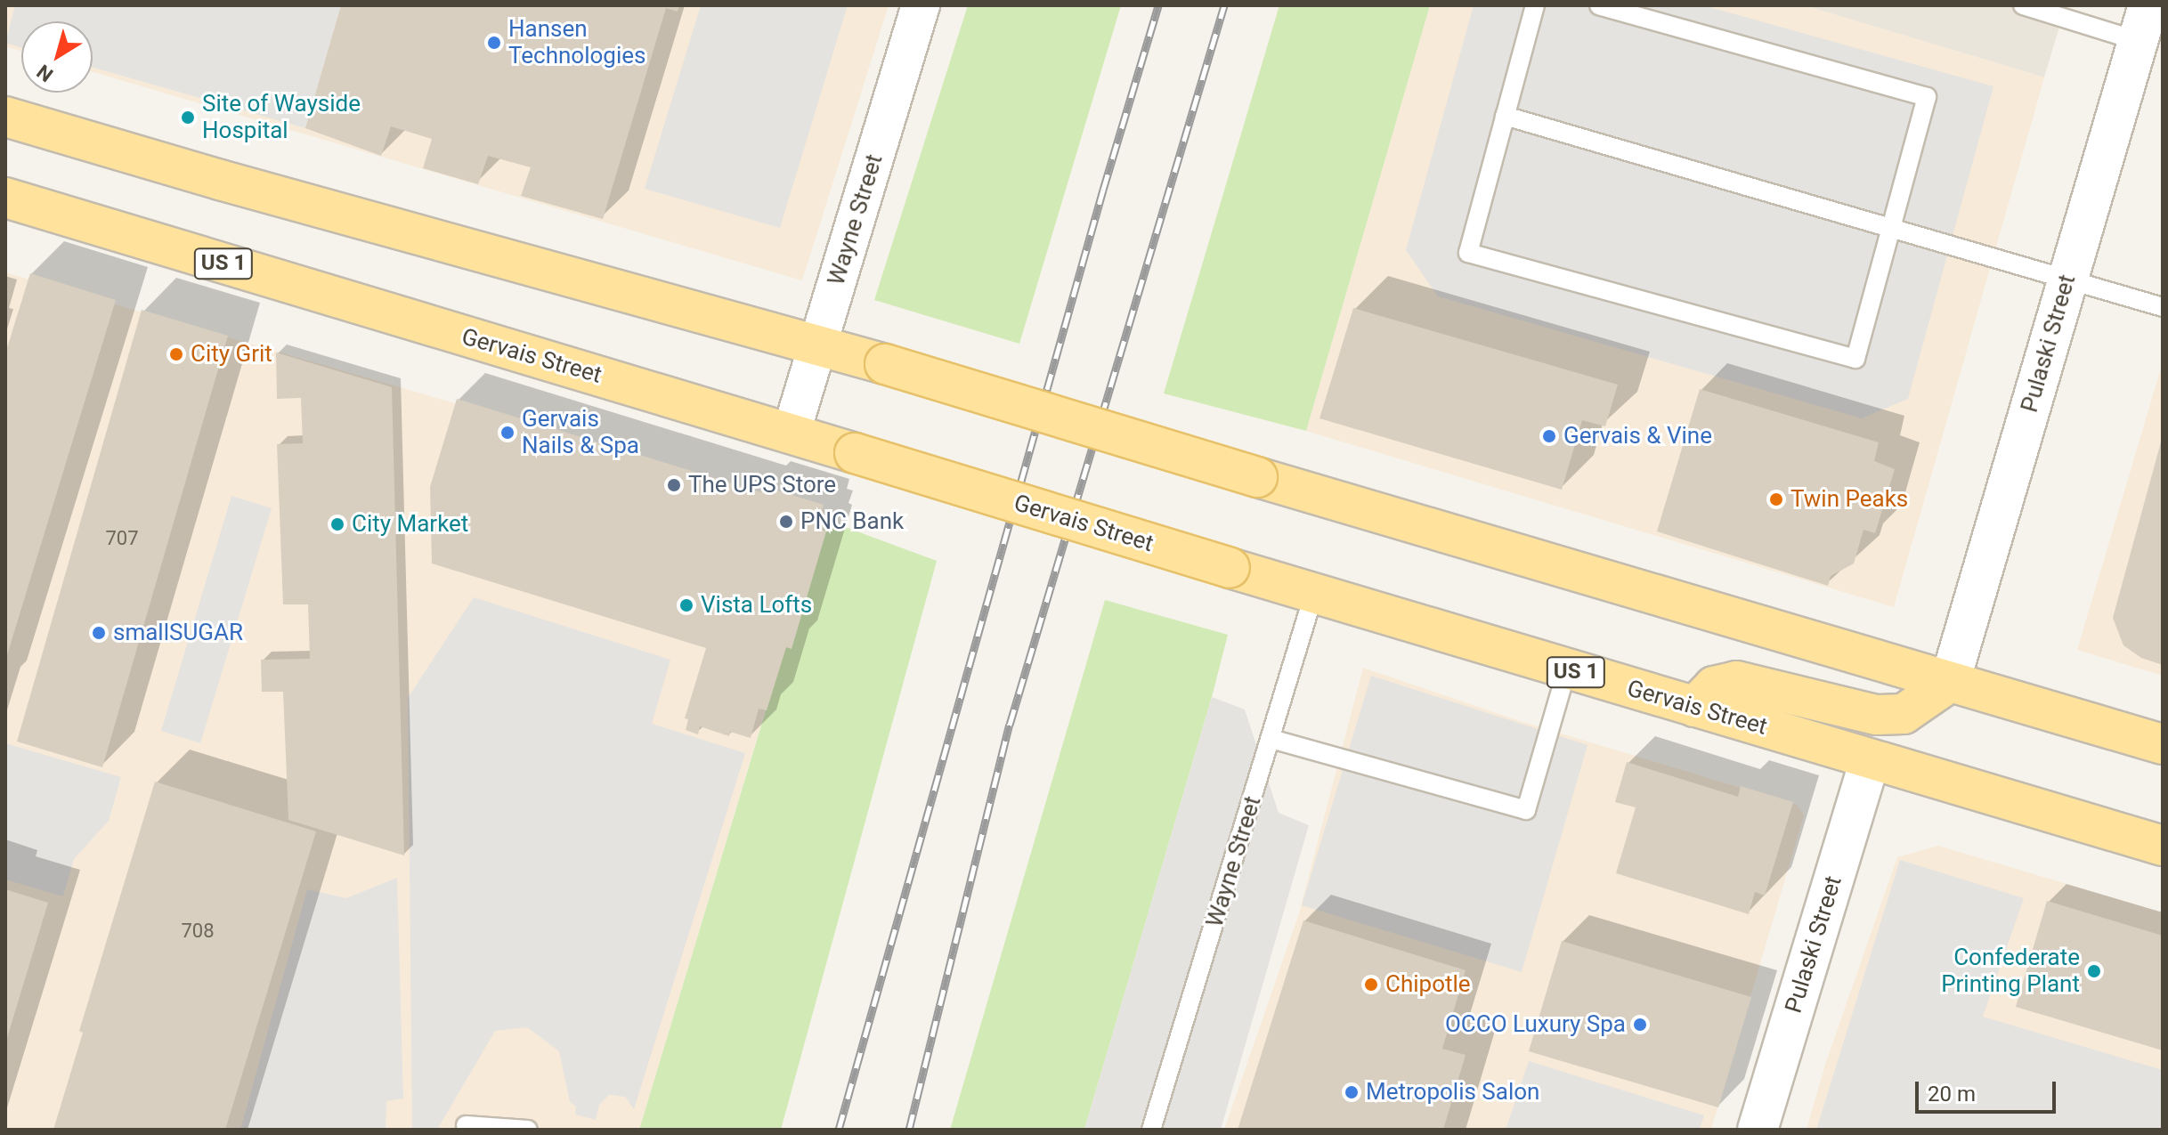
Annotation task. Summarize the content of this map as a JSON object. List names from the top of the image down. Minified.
{"streets":{"main road":["US 1","Gervais Street"],"street":["Wayne Street","Pulaski Street"]},"crossings":[["Wayne Street","Gervais Street"],["Pulaski Street","Gervais Street"]],"places":["Hansen Technologies","Site of Wayside Hospital","City Grit","Gervais Nails & Spa","Gervais & Vine","The UPS Store","Twin Peaks","PNC Bank","City Market","Vista Lofts","smallSUGAR","Confederate Printing Plant","Chipotle","OCCO Luxury Spa","Metropolis Salon"],"house_numbers":["707","708"],"scale_bar":"20 m","north":"bottom left"}
